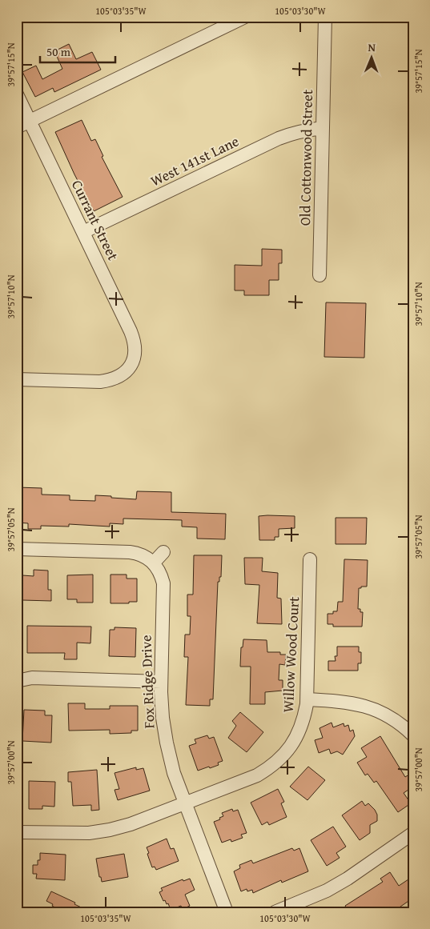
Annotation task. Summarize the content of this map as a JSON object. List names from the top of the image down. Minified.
{"streets":{"street":["Old Cottonwood Street","West 141st Lane","Currant Street","Willow Wood Court","Fox Ridge Drive"]},"crossings":[["Old Cottonwood Street","West 141st Lane"],["West 141st Lane","Currant Street"],["Willow Wood Court","Fox Ridge Drive"]],"scale_bar":"50 m","north":"top","coordinates":["105°03'35\"W","105°03'30\"W","39°57'15\"N","39°57'10\"N","39°57'05\"N","39°57'00\"N"]}
